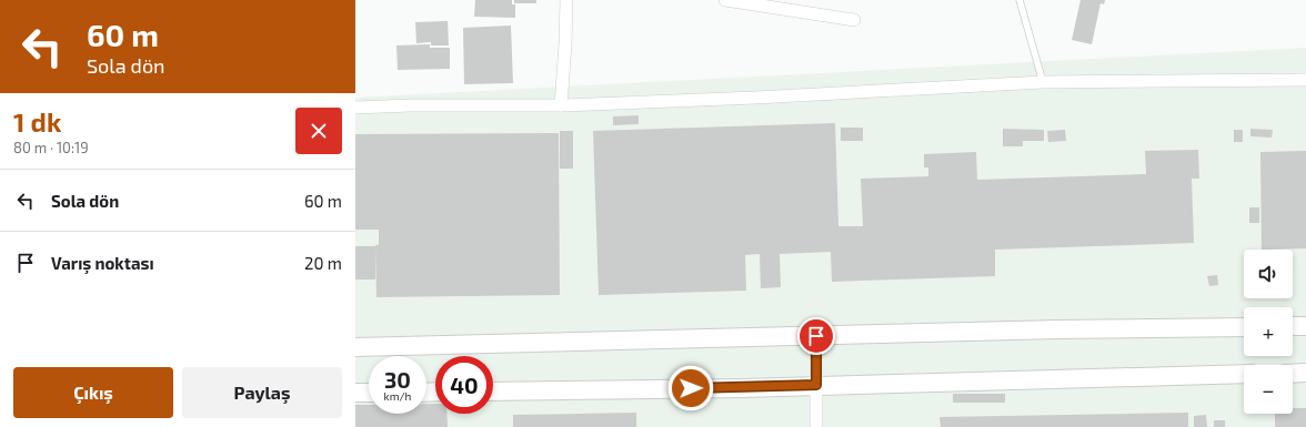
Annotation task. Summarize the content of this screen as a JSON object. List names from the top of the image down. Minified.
{"page":{"turn":["60 m","Sola dön"],"heading":["1 dk","80 m · 10:19"],"list":[{"name":"Sola dön","value":"60 m"},{"name":"Varış noktası","value":"20 m"}],"map_buttons":["+","−"],"speed":"30 km/h","limit":"40","buttons":["Çıkış","Paylaş"]}}
